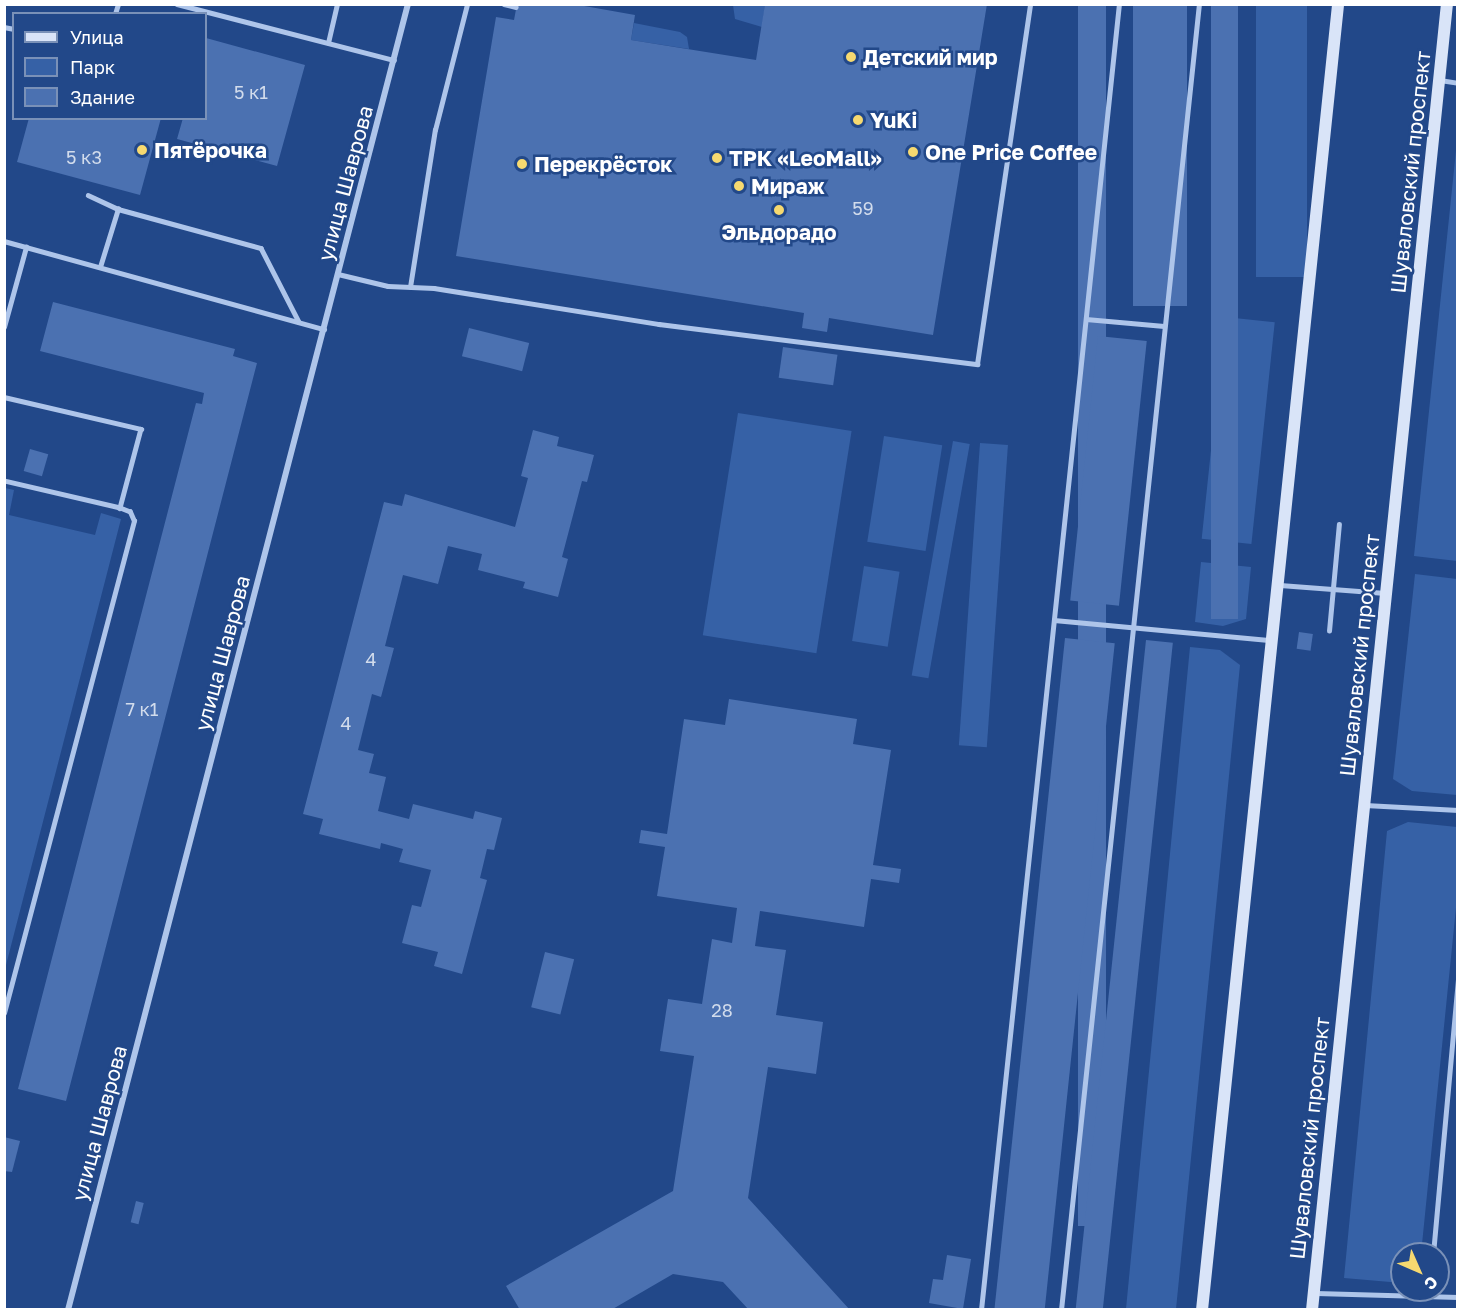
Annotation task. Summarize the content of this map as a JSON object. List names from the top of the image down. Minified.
{"streets":{"main road":["Шуваловский проспект"],"street":["улица Шаврова"]},"places":["Детский мир","YuKi","Пятёрочка","One Price Coffee","ТРК «LeoMall»","Перекрёсток","Мираж","Эльдорадо"],"house_numbers":["5 к1","5 к3","59","4","7 к1","4","28"],"legend":["Улица","Парк","Здание"],"north":"bottom right"}
